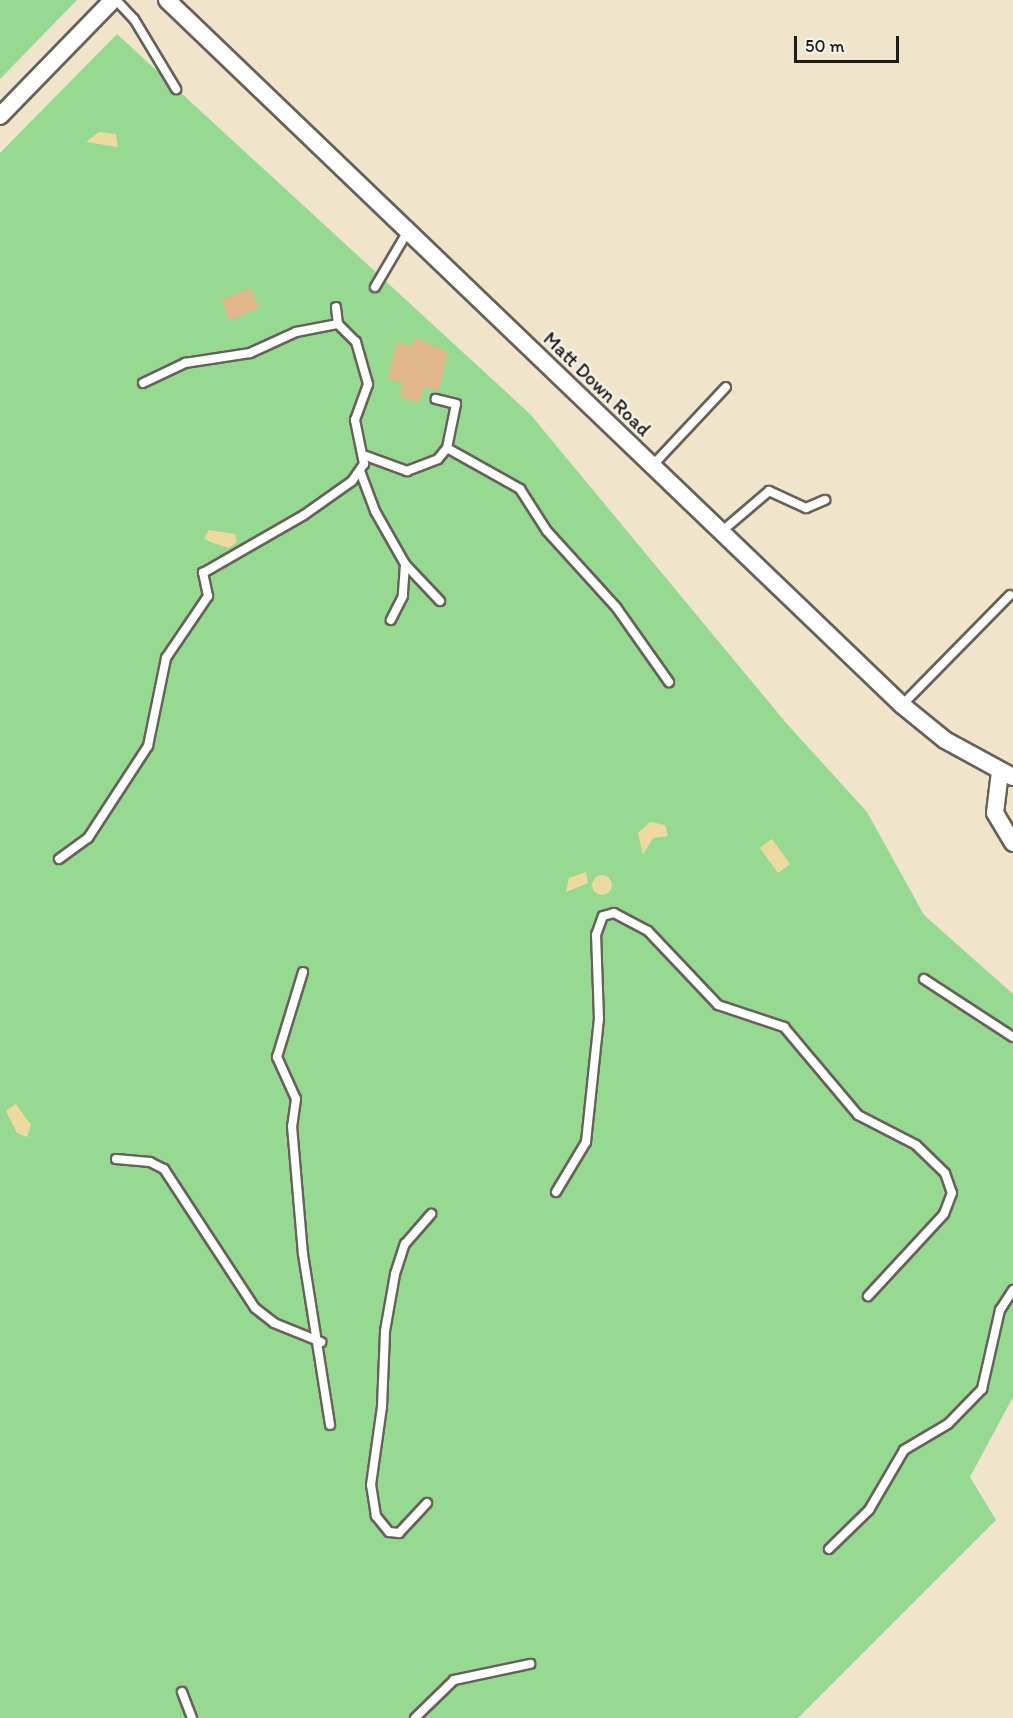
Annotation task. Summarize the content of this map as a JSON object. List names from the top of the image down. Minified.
{"streets":{"street":["Matt Down Road"]},"scale_bar":"50 m"}
